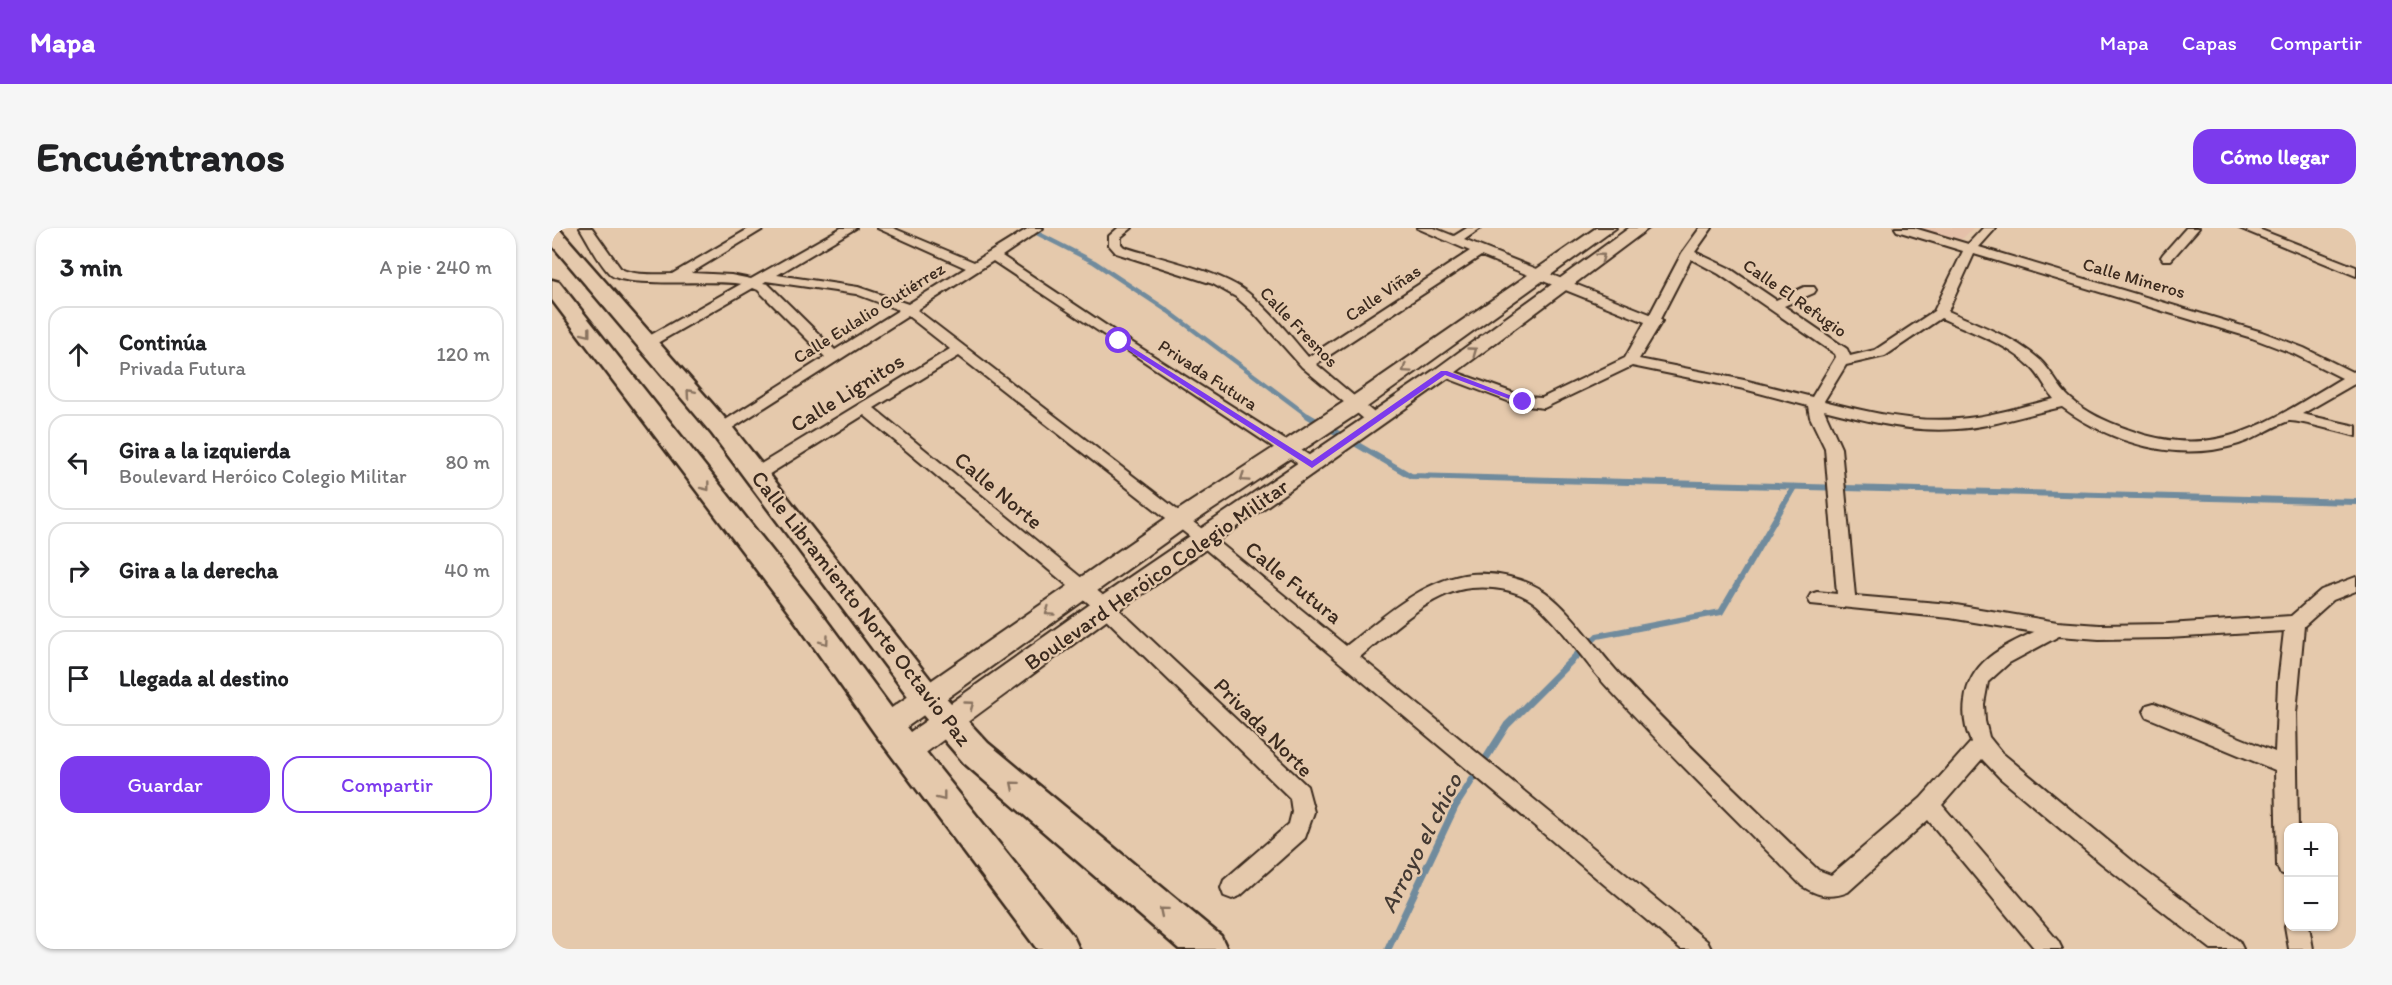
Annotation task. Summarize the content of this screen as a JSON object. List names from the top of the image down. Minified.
{"streets":{"main road":["Calle Libramiento Norte Octavio Paz"],"street":["Calle Mineros","Calle Viñas","Calle El Refugio","Calle Eulalio Gutiérrez","Calle Fresnos","Privada Futura","Calle Lignitos","Calle Norte","Boulevard Heróico Colegio Militar","Calle Futura","Privada Norte"]},"crossings":[["Calle Viñas","Calle Fresnos"],["Calle Eulalio Gutiérrez","Privada Futura"],["Calle Eulalio Gutiérrez","Calle Futura"],["Calle Eulalio Gutiérrez","Calle Libramiento Norte Octavio Paz"],["Calle Fresnos","Boulevard Heróico Colegio Militar"],["Privada Futura","Boulevard Heróico Colegio Militar"],["Calle Lignitos","Calle Norte"],["Calle Lignitos","Calle Futura"],["Calle Lignitos","Calle Libramiento Norte Octavio Paz"],["Calle Norte","Boulevard Heróico Colegio Militar"],["Calle Norte","Privada Norte"],["Boulevard Heróico Colegio Militar","Calle Futura"],["Boulevard Heróico Colegio Militar","Calle Libramiento Norte Octavio Paz"],["Boulevard Heróico Colegio Militar","Privada Norte"]],"water":["Arroyo el chico"],"page":{"header":"Mapa","nav":["Mapa","Capas","Compartir"],"buttons":["Cómo llegar",["Guardar","Compartir"]],"title":"Encuéntranos","heading":["3 min","A pie · 240 m"],"list":[["Continúa","Privada Futura","120 m"],["Gira a la izquierda","Boulevard Heróico Colegio Militar","80 m"],["Gira a la derecha","40 m"],"Llegada al destino"],"map_buttons":["+","−"]}}
